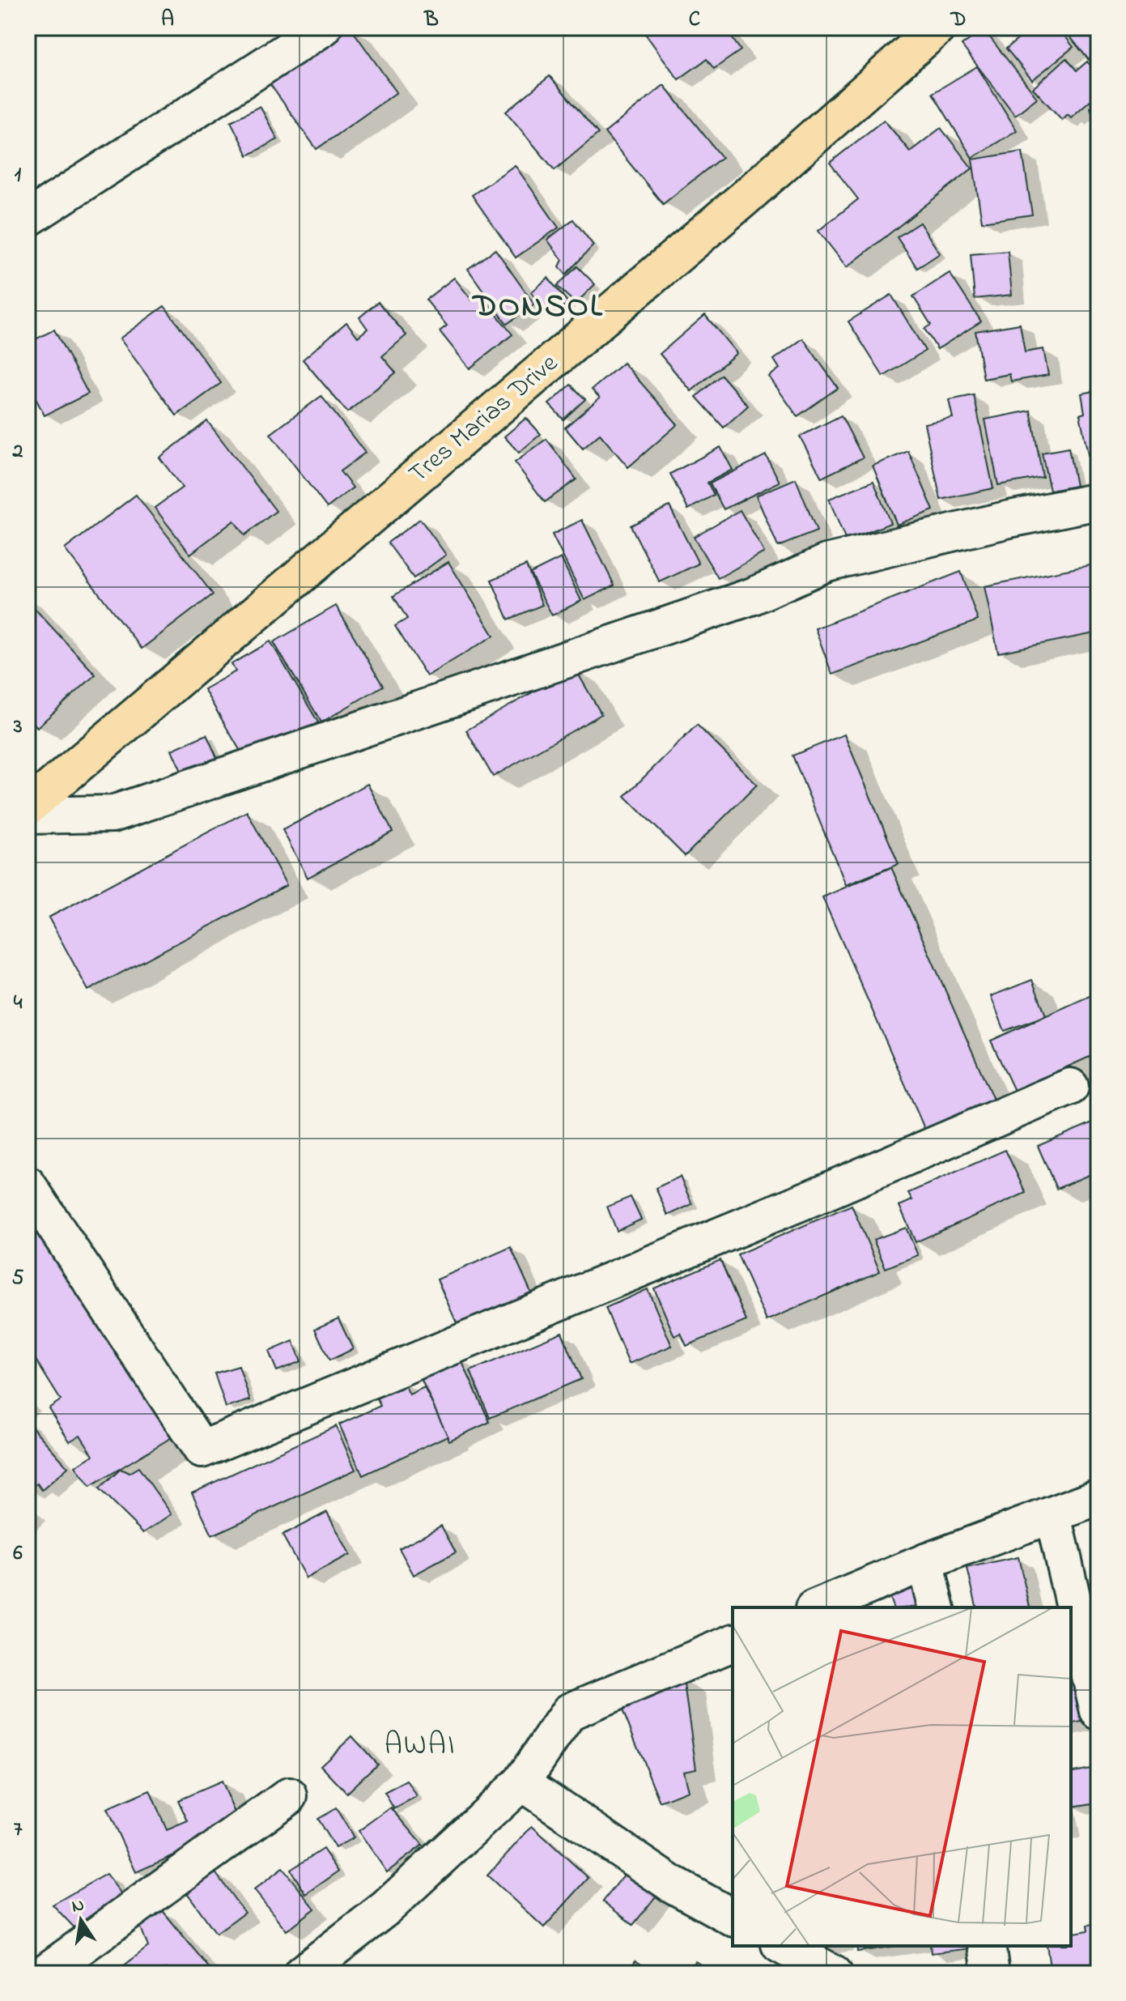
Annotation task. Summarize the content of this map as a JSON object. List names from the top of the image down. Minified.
{"streets":{"main road":["Tres Marias Drive"]},"districts":["DONSOL","AWAI"],"north":"top","grid":{"columns":["A","B","C","D"],"rows":["1","2","3","4","5","6","7"]}}
